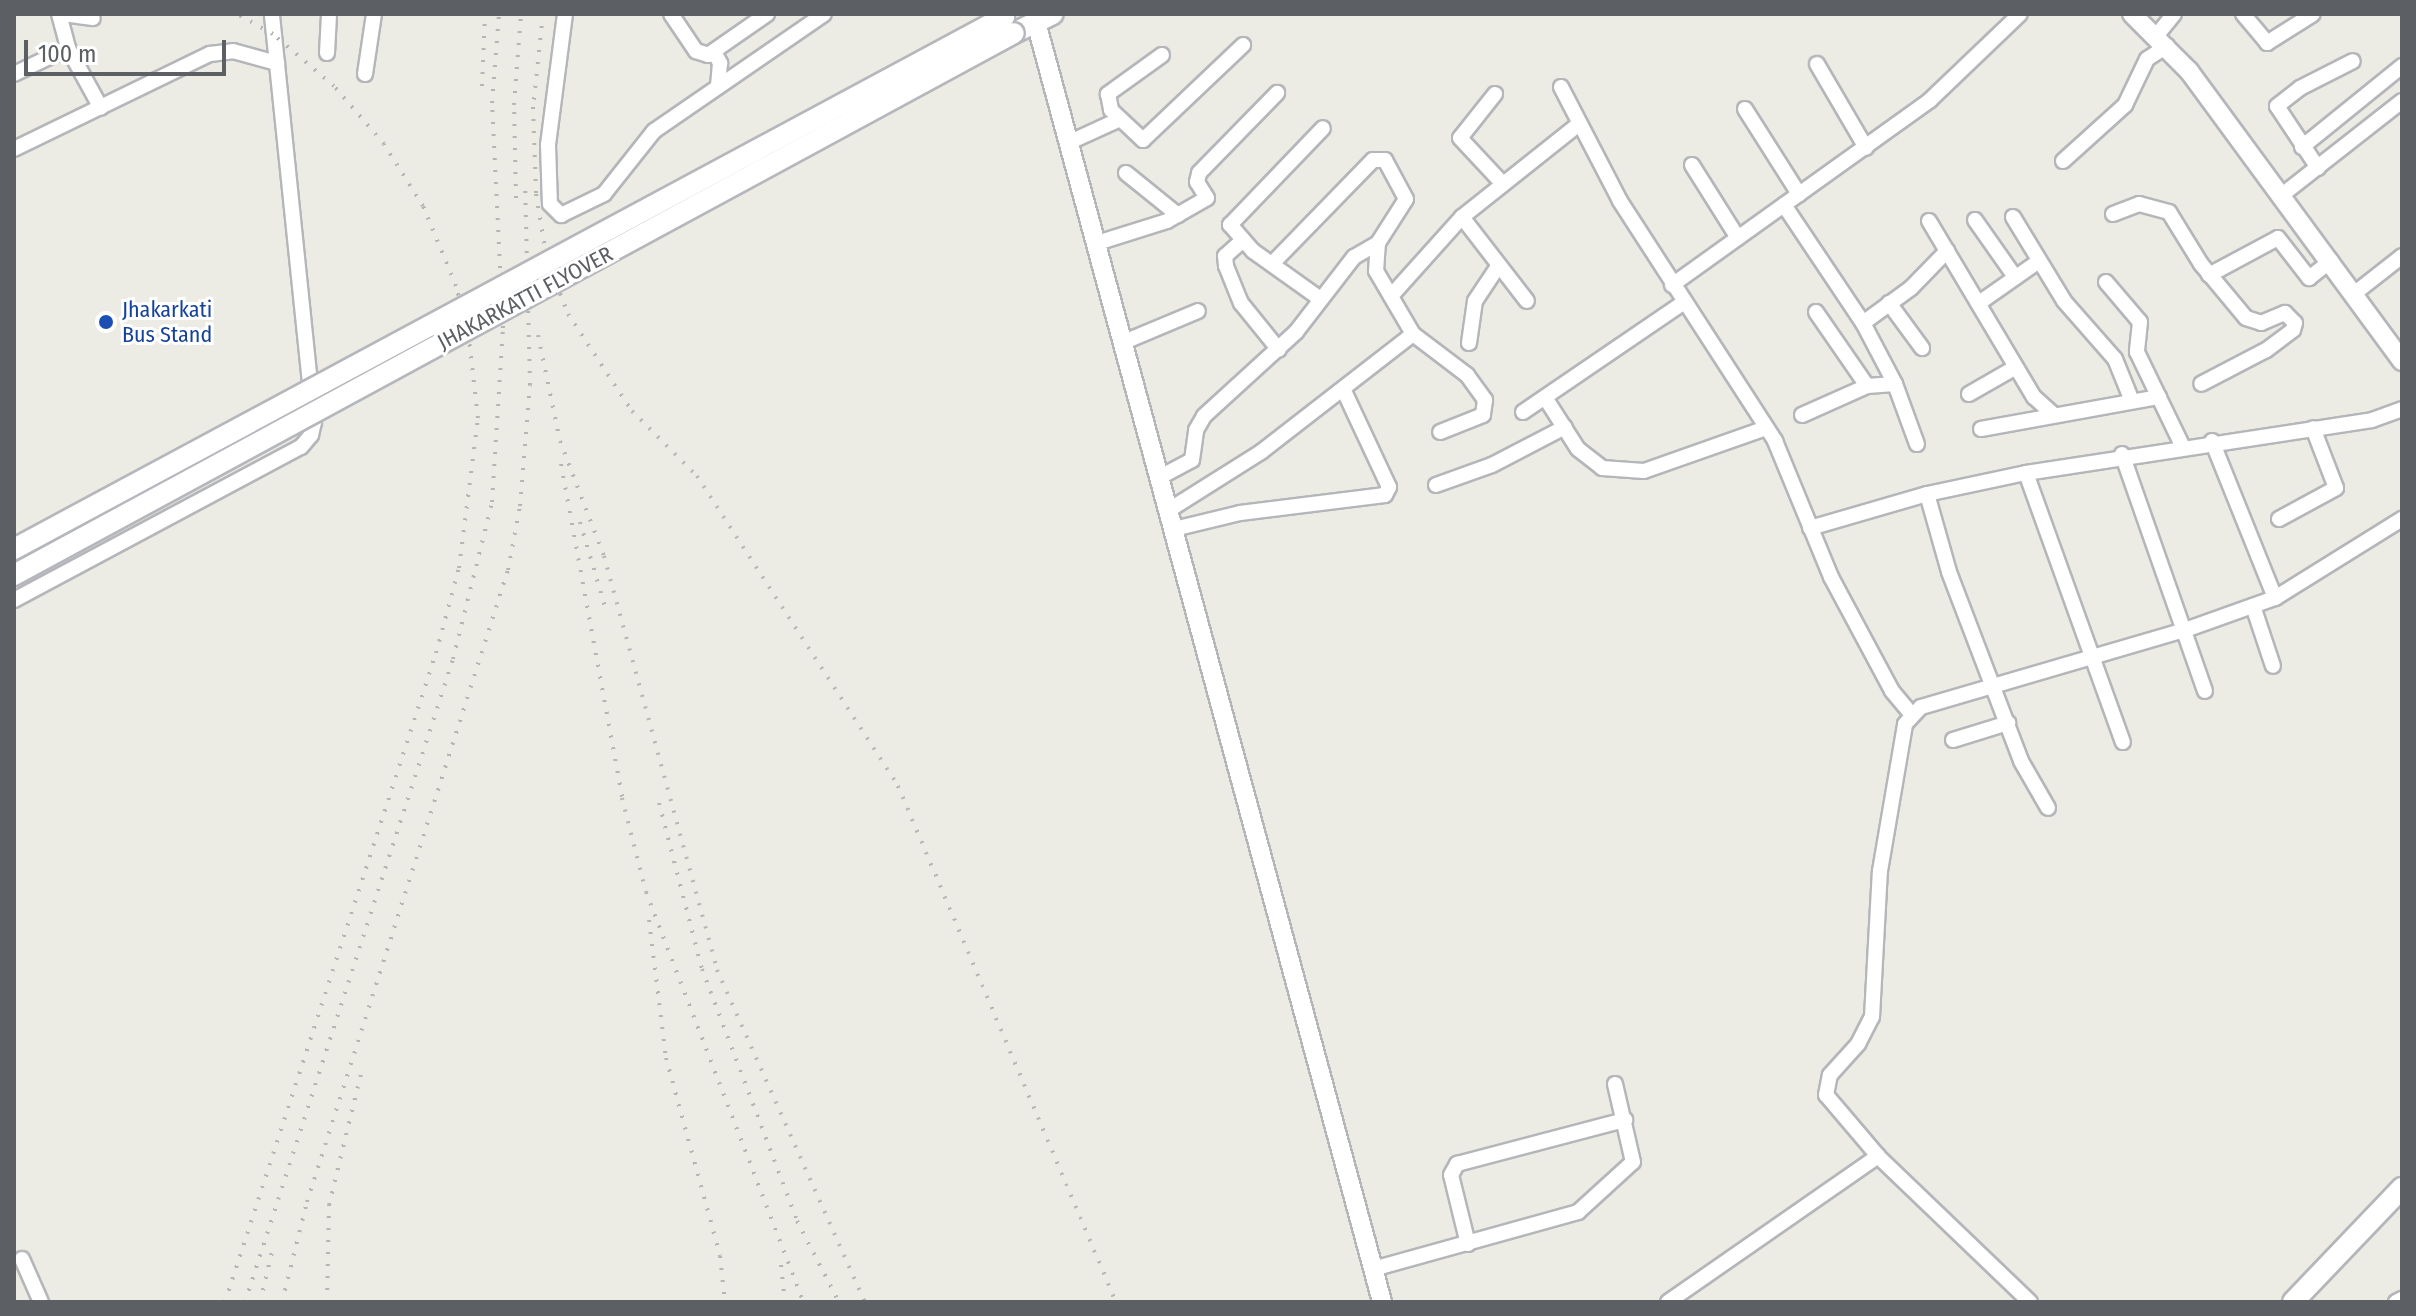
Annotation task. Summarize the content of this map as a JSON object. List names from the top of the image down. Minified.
{"streets":{"main road":["JHAKARKATTI FLYOVER"]},"places":["Jhakarkati Bus Stand"],"scale_bar":"100 m"}
